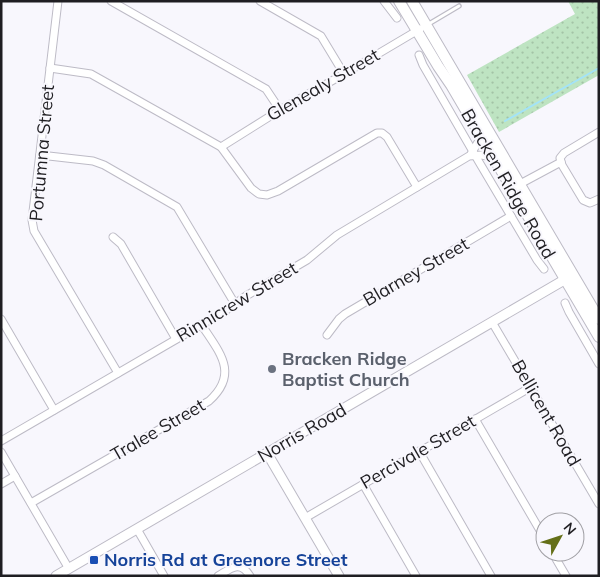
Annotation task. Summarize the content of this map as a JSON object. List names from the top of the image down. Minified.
{"streets":{"main road":["Bracken Ridge Road","Norris Road"],"street":["Glenealy Street","Portumna Street","Blarney Street","Rinnicrew Street","Bellicent Road","Tralee Street","Percivale Street"]},"crossings":[["Glenealy Street","Bracken Ridge Road"],["Portumna Street","Rinnicrew Street"],["Bracken Ridge Road","Blarney Street"],["Bracken Ridge Road","Rinnicrew Street"],["Bracken Ridge Road","Norris Road"],["Rinnicrew Street","Tralee Street"],["Bellicent Road","Norris Road"],["Bellicent Road","Percivale Street"]],"places":{"other":["Bracken Ridge Baptist Church"],"transit":["Norris Rd at Greenore Street"]},"north":"top right"}
